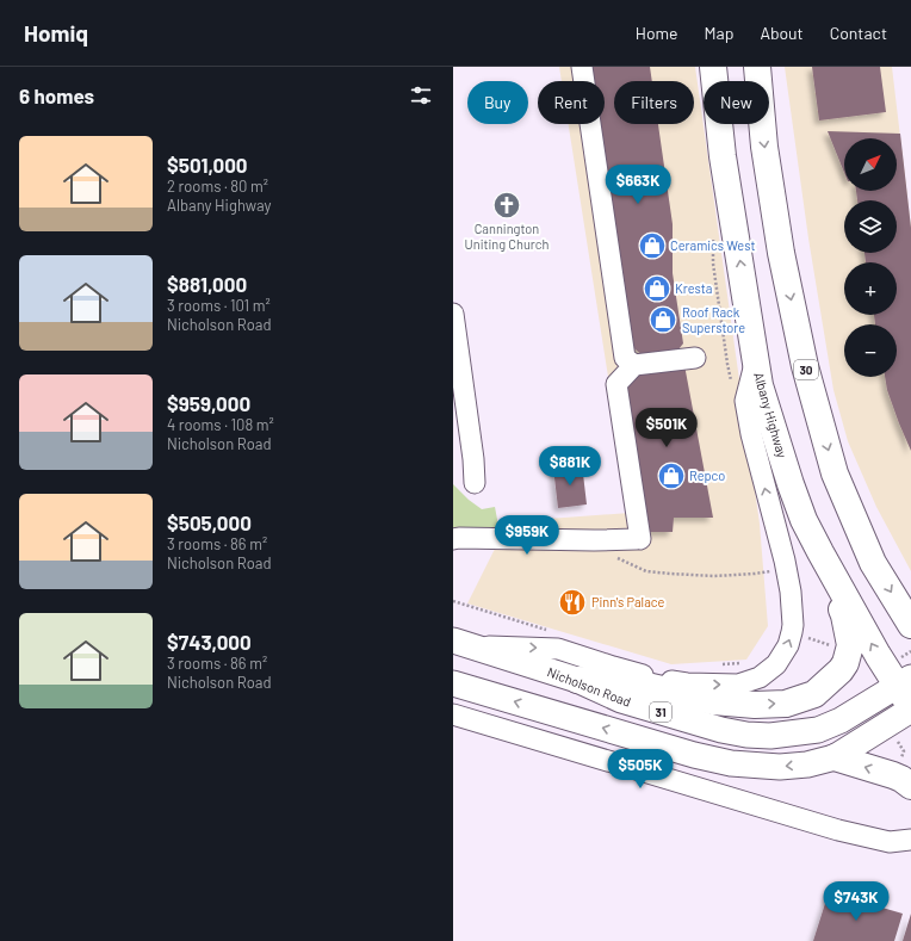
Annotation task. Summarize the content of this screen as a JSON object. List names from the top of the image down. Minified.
{"streets":{"highway":["30","Albany Highway"],"main road":["Nicholson Road","31"]},"crossings":[["Albany Highway","Nicholson Road"],["Albany Highway","31"]],"places":{"church":["Cannington Uniting Church"],"shop":["Ceramics West","Kresta","Roof Rack Superstore","Repco"],"restaurant":["Pinn's Palace"]},"north":"top right","page":{"header":"Homiq","nav":["Home","Map","About","Contact"],"heading":"6 homes","chip":["Buy","Rent","Filters","New"],"list":[{"name":"$501,000","note":"2 rooms · 80 m² · Albany Highway"},{"name":"$881,000","note":"3 rooms · 101 m² · Nicholson Road"},{"name":"$959,000","note":"4 rooms · 108 m² · Nicholson Road"},{"name":"$505,000","note":"3 rooms · 86 m² · Nicholson Road"},{"name":"$743,000","note":"3 rooms · 86 m² · Nicholson Road"}],"map_buttons":["+","−"],"price":["$663K","$501K","$881K","$959K","$505K","$743K"]}}
